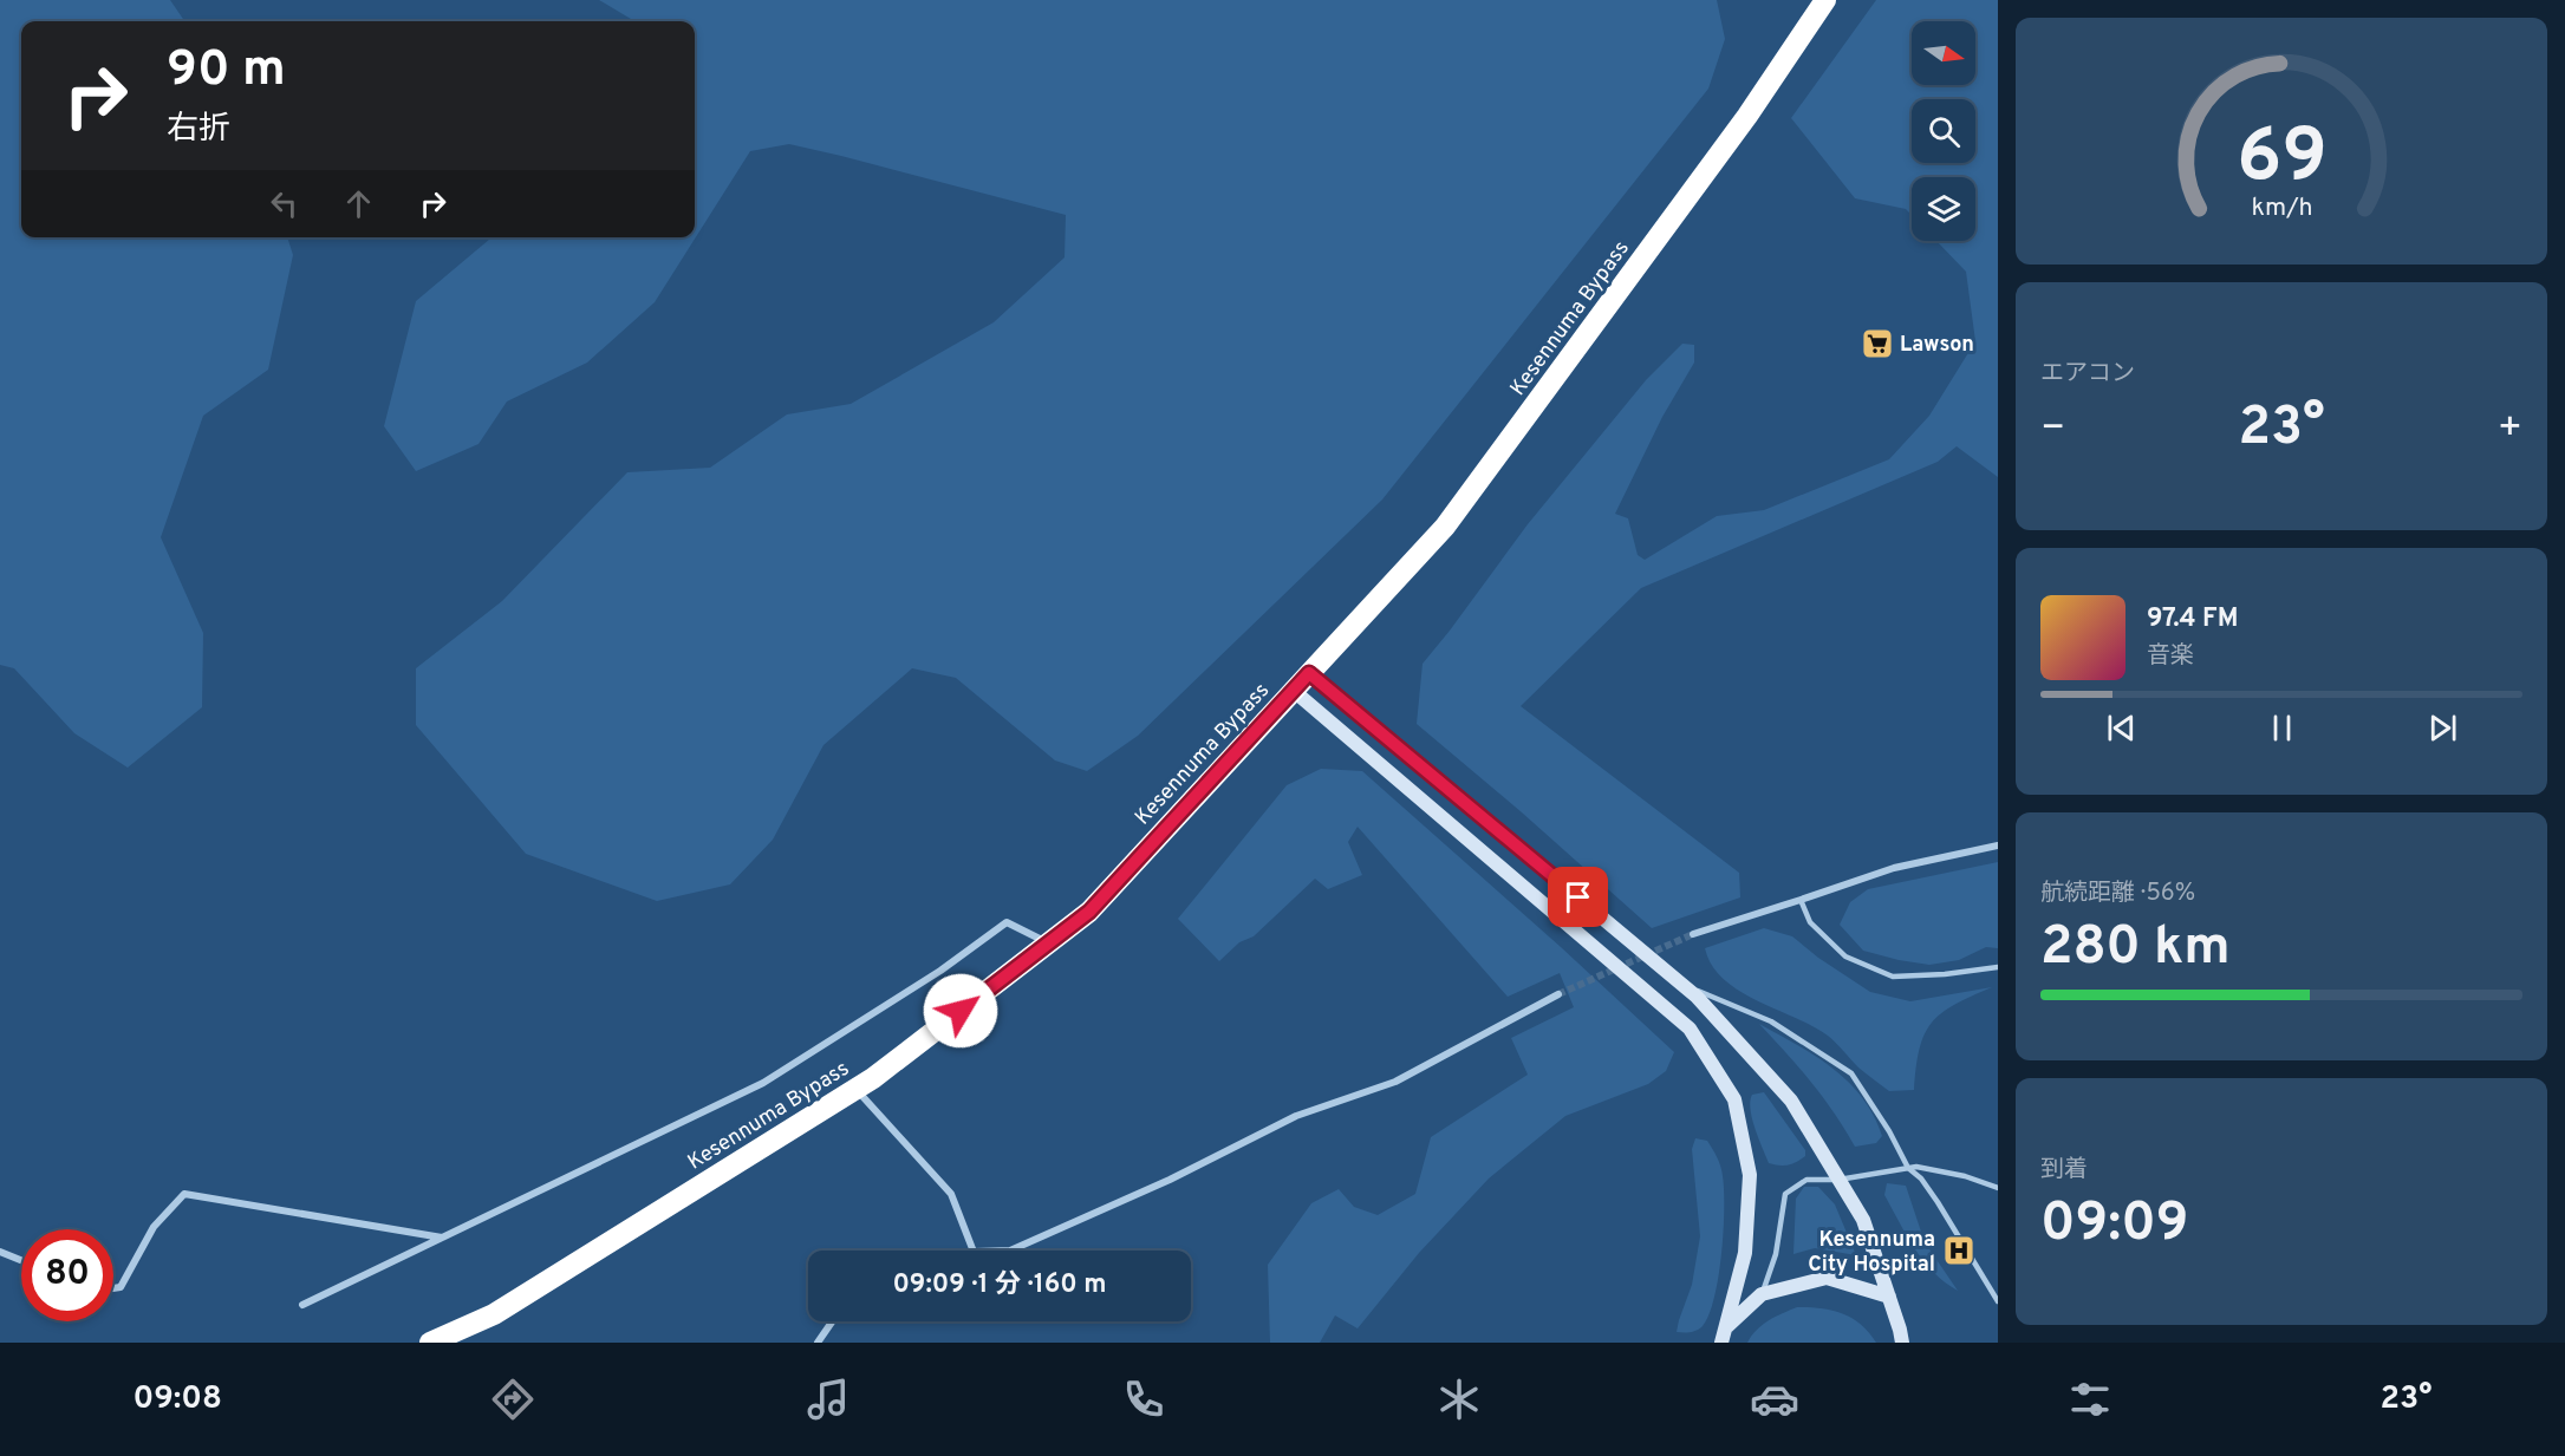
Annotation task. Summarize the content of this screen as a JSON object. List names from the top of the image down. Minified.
{"streets":{"highway":["Kesennuma Bypass"]},"places":{"supermarket":["Lawson"],"hospital":["Kesennuma City Hospital"]},"north":"right","page":{"turn":["90 m","右折"],"tile":["エアコン",["航続距離 · 56%","280 km"],["到着","09:09"]],"heat":["−","23°","+"],"song":["97.4 FM","音楽"],"limit":"80","trip":"09:09 · 1 分 · 160 m","tabs":["09:08","23°"],"gauge":["69","km/h"]}}
